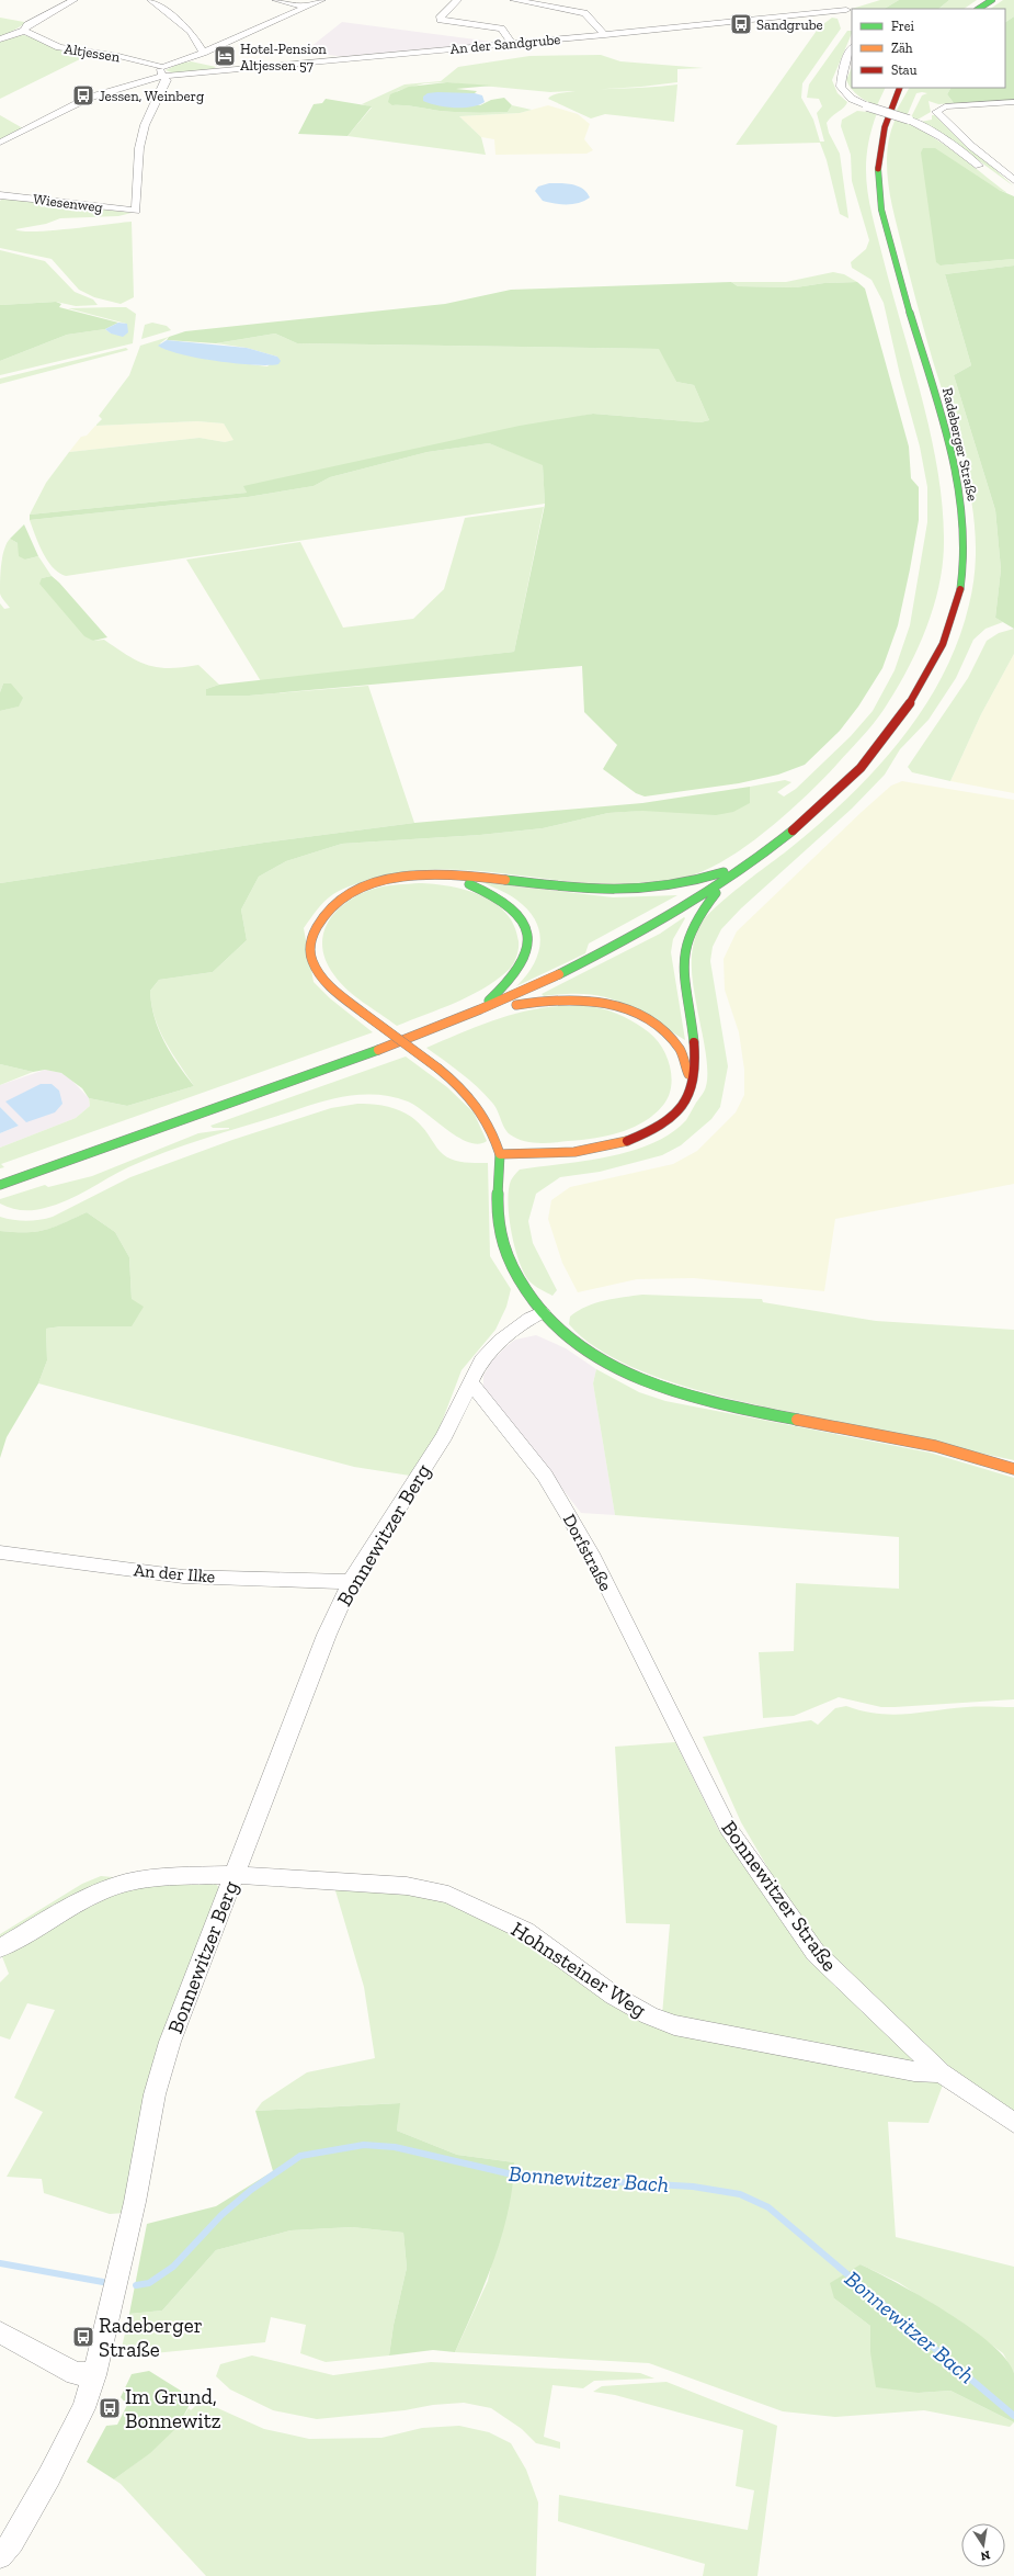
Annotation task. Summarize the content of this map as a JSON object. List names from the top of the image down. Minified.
{"streets":{"main road":["Radeberger Straße"],"street":["An der Sandgrube","Altjessen","Wiesenweg","Bonnewitzer Berg","Dorfstraße","An der Ilke","Bonnewitzer Straße","Hohnsteiner Weg"]},"crossings":[["An der Sandgrube","Altjessen"],["An der Sandgrube","Wiesenweg"],["Altjessen","Wiesenweg"],["Bonnewitzer Berg","Dorfstraße"],["Bonnewitzer Berg","An der Ilke"],["Bonnewitzer Berg","Hohnsteiner Weg"],["Dorfstraße","Bonnewitzer Straße"],["Bonnewitzer Straße","Hohnsteiner Weg"]],"water":["Bonnewitzer Bach"],"places":{"bus stop":["Sandgrube","Jessen, Weinberg","Radeberger Straße","Im Grund, Bonnewitz"],"hotel":["Hotel-Pension Altjessen 57"]},"legend":["Frei","Zäh","Stau"],"north":"bottom"}
